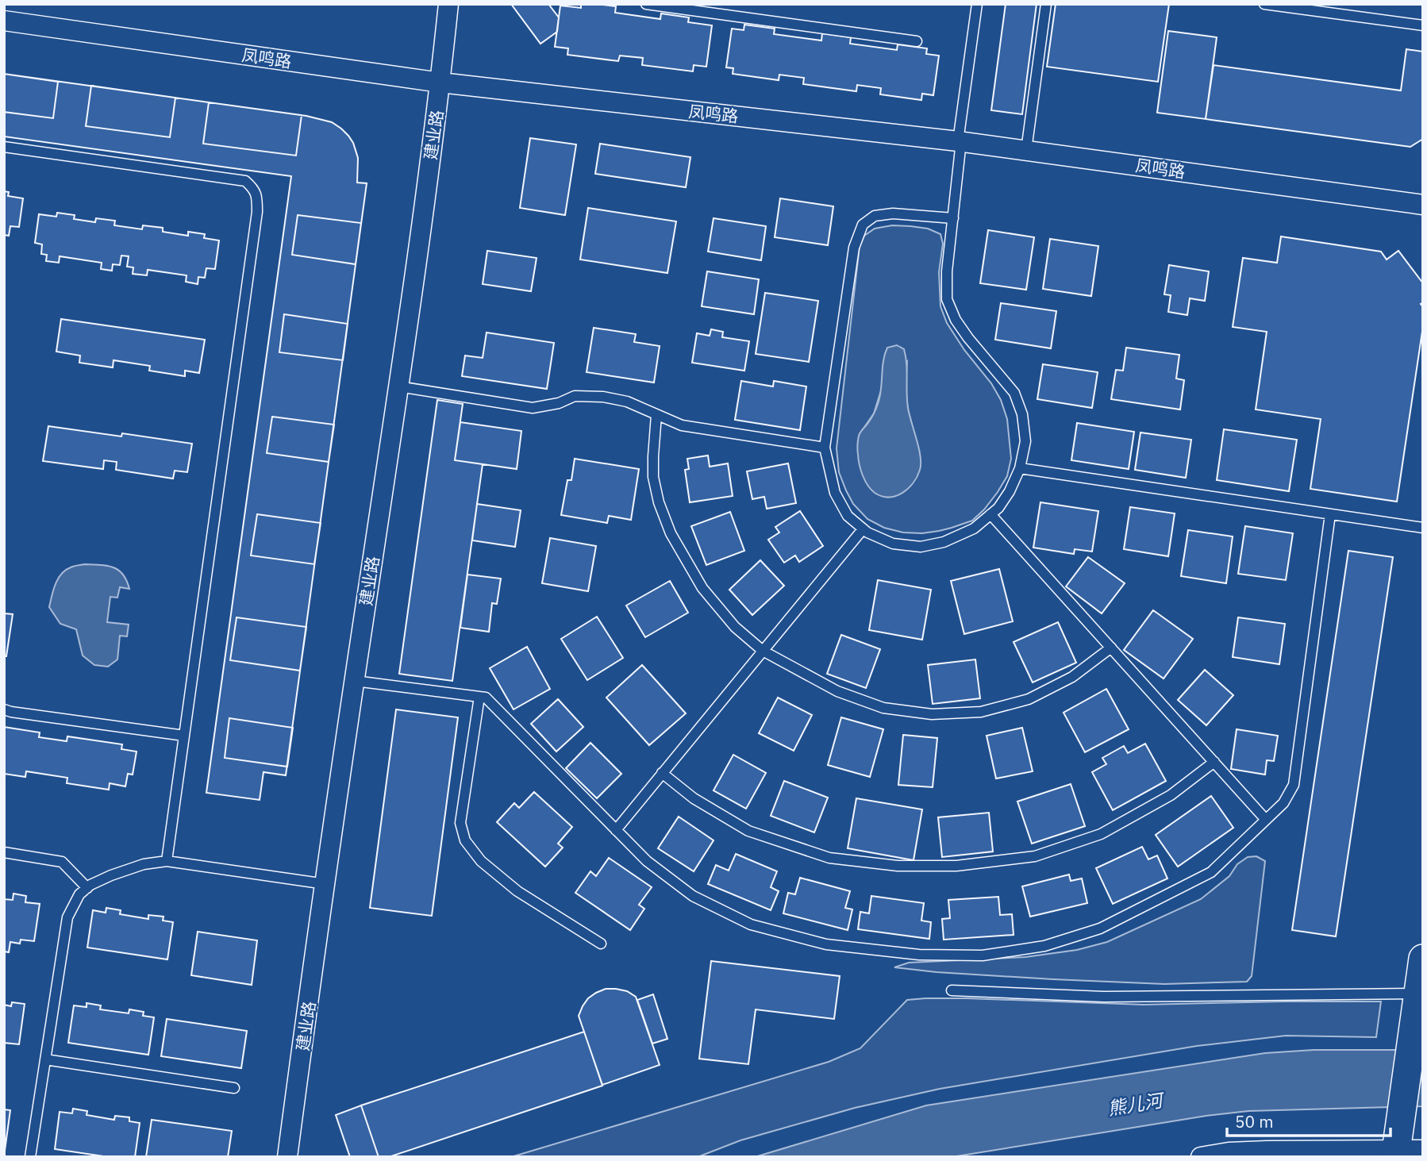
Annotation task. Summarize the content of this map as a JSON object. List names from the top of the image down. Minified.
{"streets":{"street":["凤鸣路","建业路"]},"crossings":[["凤鸣路","建业路"]],"water":["熊儿河"],"scale_bar":"50 m"}
